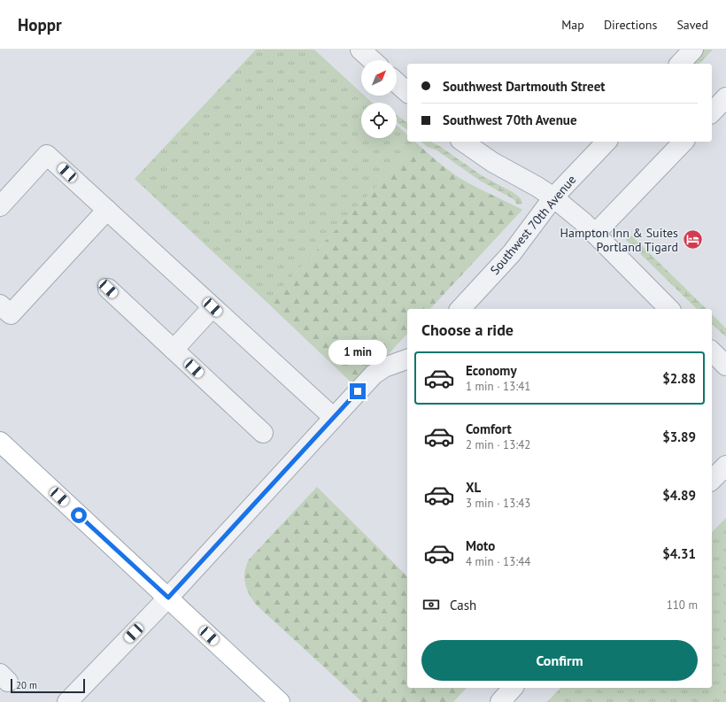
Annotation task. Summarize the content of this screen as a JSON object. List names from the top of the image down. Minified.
{"streets":{"street":["Southwest 70th Avenue"]},"places":{"hotel":["Hampton Inn & Suites Portland Tigard"]},"scale_bar":"20 m","north":"top right","page":{"header":"Hoppr","nav":["Map","Directions","Saved"],"banner":["Southwest Dartmouth Street","Southwest 70th Avenue"],"heading":"Choose a ride","bubble":"1 min","list":[{"name":"Economy","note":"1 min · 13:41","value":"$2.88"},{"name":"Comfort","note":"2 min · 13:42","value":"$3.89"},{"name":"XL","note":"3 min · 13:43","value":"$4.89"},{"name":"Moto","note":"4 min · 13:44","value":"$4.31"}],"pay":["Cash","110 m"],"buttons":"Confirm","scale":"20 m"}}
